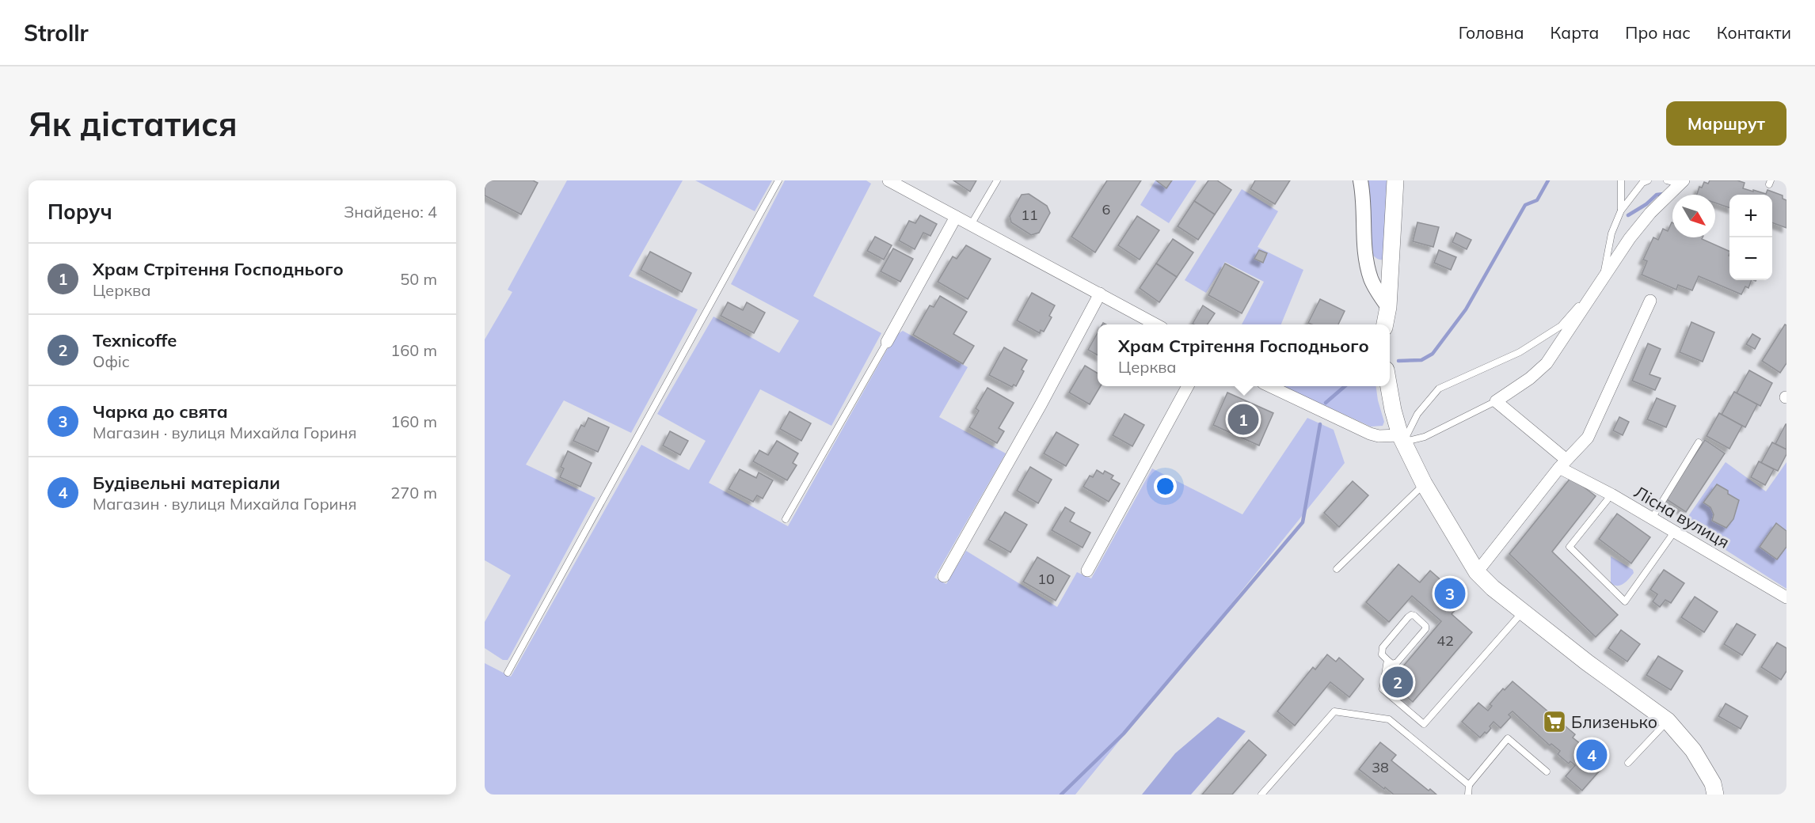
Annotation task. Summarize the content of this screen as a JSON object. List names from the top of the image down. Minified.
{"streets":{"street":["Лісна вулиця"]},"places":{"supermarket":["Близенько"]},"house_numbers":["6","11","10","42","38"],"north":"bottom right","page":{"header":"Strollr","nav":["Головна","Карта","Про нас","Контакти"],"buttons":"Маршрут","title":"Як дістатися","heading":["Поруч","Знайдено: 4"],"map_buttons":["+","−"],"list":[{"mark":"1","name":"Храм Стрітення Господнього","note":"Церква","value":"50 m"},{"mark":"2","name":"Texnicoffe","note":"Офіс","value":"160 m"},{"mark":"3","name":"Чарка до свята","note":"Магазин · вулиця Михайла Гориня","value":"160 m"},{"mark":"4","name":"Будівельні матеріали","note":"Магазин · вулиця Михайла Гориня","value":"270 m"}],"popup":["Храм Стрітення Господнього","Церква"],"pins":["1","3","2","4"]}}
